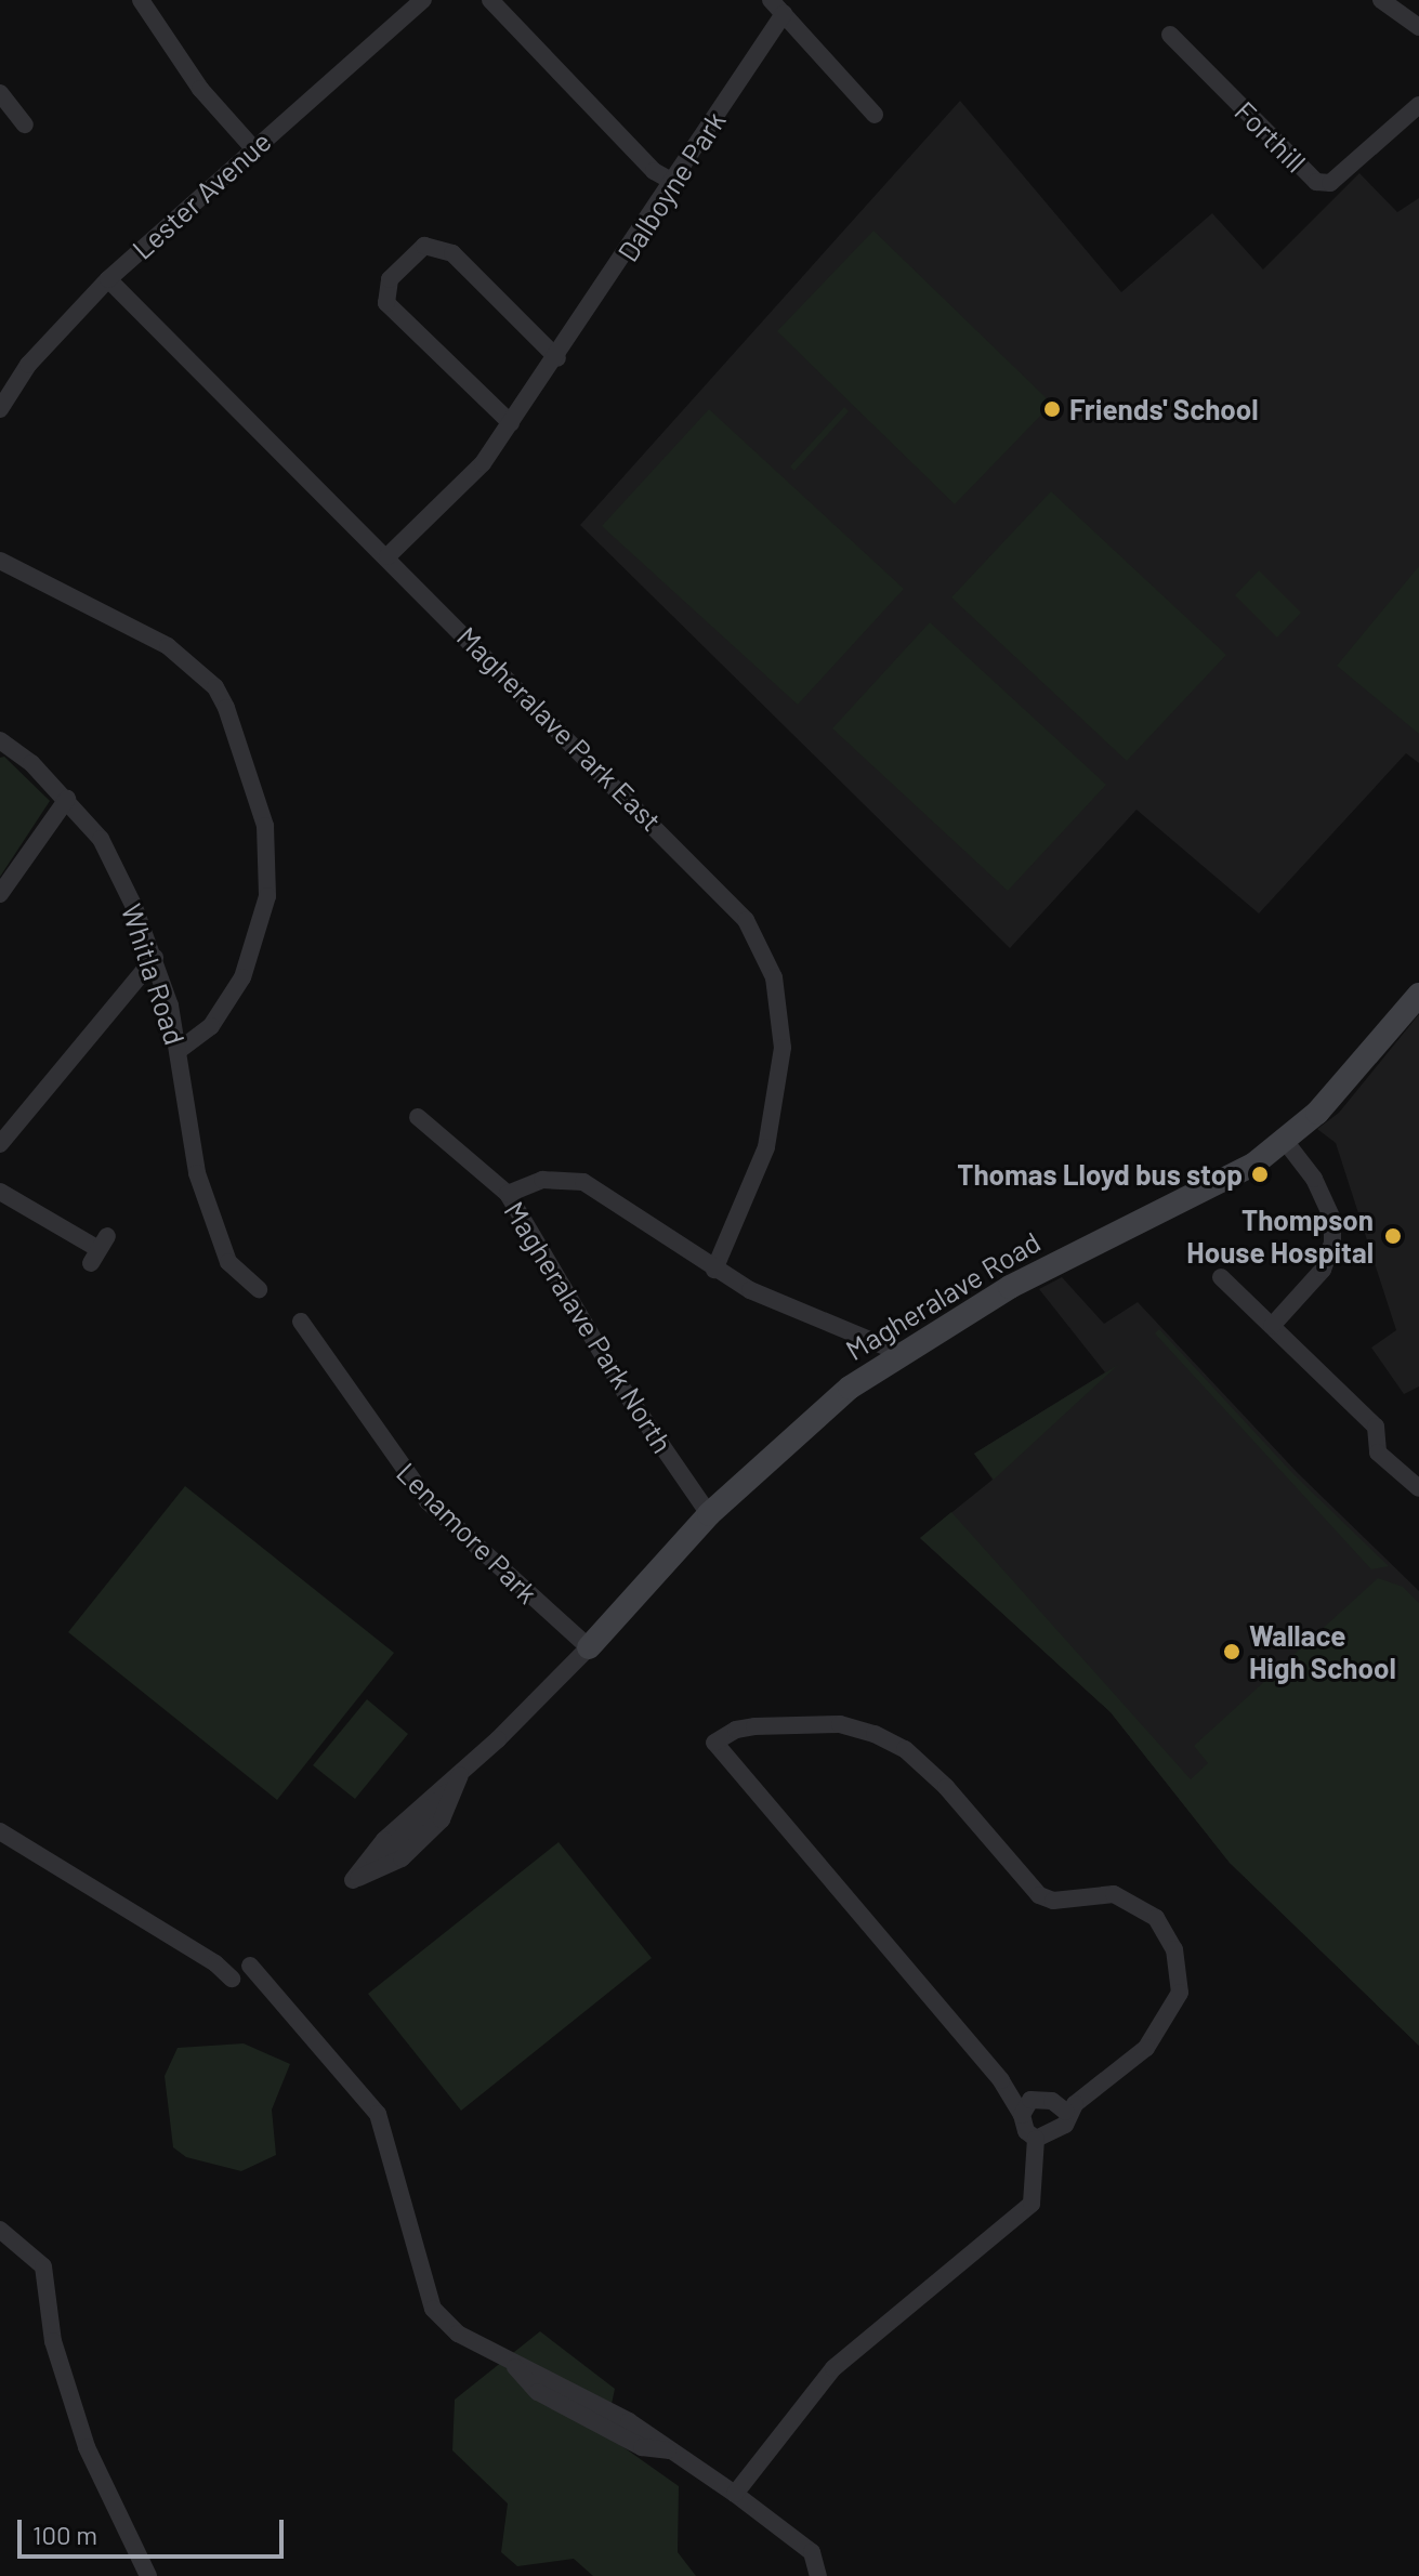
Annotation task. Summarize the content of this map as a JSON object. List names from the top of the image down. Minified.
{"streets":{"street":["Forthill","Dalboyne Park","Lester Avenue","Magheralave Park East","Whitla Road","Magheralave Road","Magheralave Park North","Lenamore Park"]},"crossings":[["Dalboyne Park","Magheralave Park East"],["Lester Avenue","Magheralave Park East"],["Magheralave Road","Magheralave Park North"],["Magheralave Road","Lenamore Park"]],"places":["Friends' School","Thomas Lloyd bus stop","Thompson House Hospital","Wallace High School"],"scale_bar":"100 m"}
